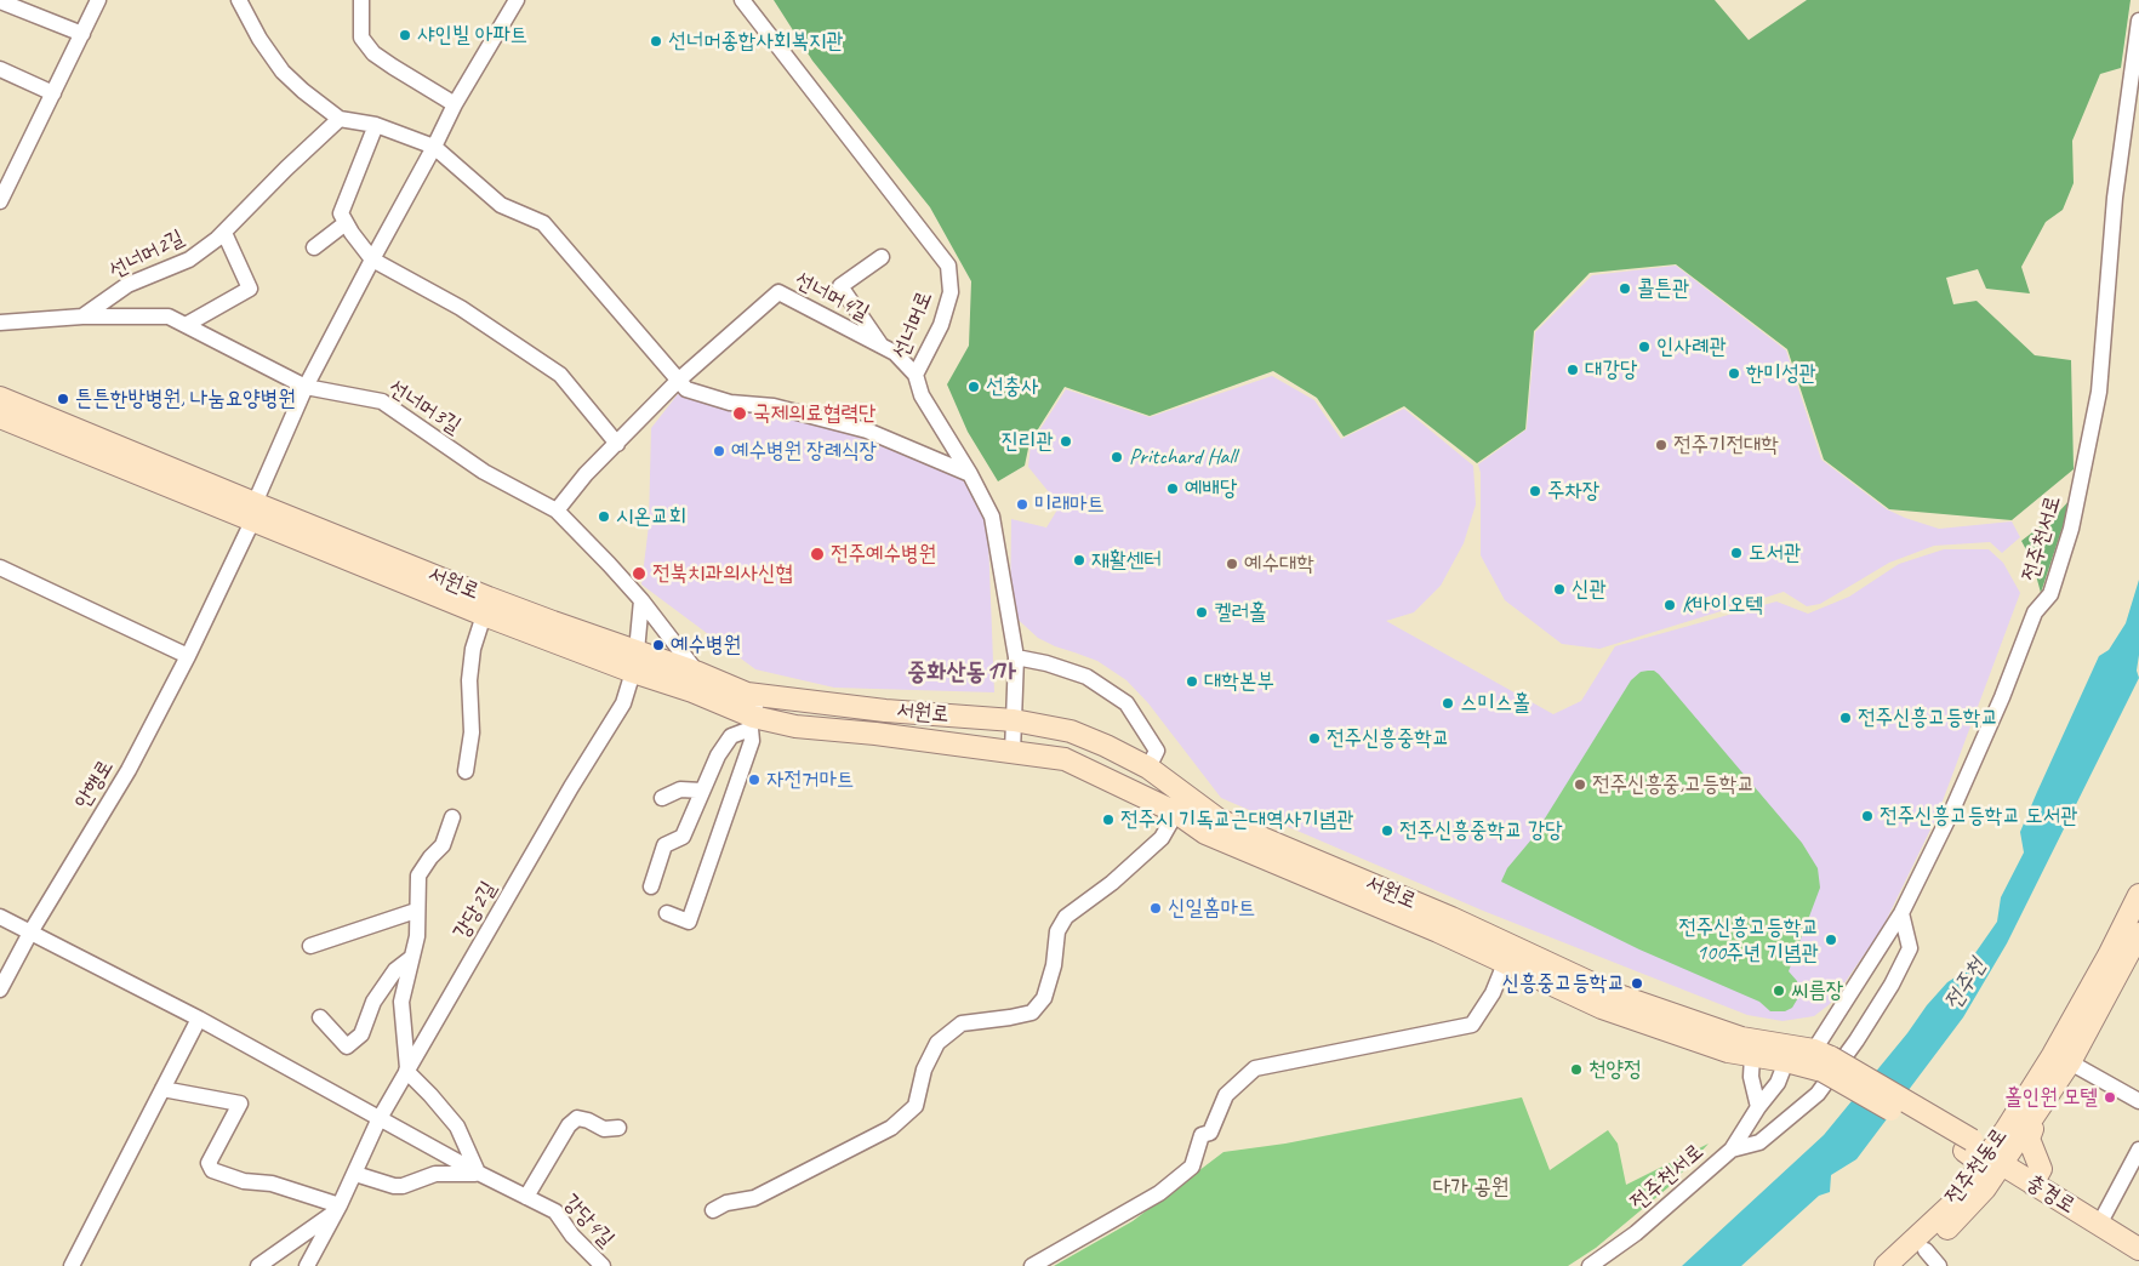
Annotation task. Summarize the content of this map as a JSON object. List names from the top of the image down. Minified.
{"streets":{"street":["선너머2길","선너머4길","선너머로","선너머3길","전주천서로","서원로","안행로","강당2길","전주천동로","충경로","강당4길"]},"crossings":[["선너머2길","선너머3길"],["선너머4길","선너머로"],["선너머4길","선너머3길"],["선너머로","서원로"],["전주천서로","서원로"],["전주천서로","충경로"],["서원로","안행로"],["서원로","강당2길"],["서원로","충경로"],["강당2길","강당4길"],["전주천동로","충경로"]],"districts":["중화산동1가"],"water":["전주천"],"parks":["다가 공원"],"places":["샤인빌 아파트","선너머종합사회복지관","콜튼관","인사례관","대강당","한미성관","선충사","튼튼한방병원, 나눔요양병원","국제의료협력단","진리관","전주기전대학","예수병원 장례식장","Pritchard Hall","예배당","주차장","미래마트","시온교회","도서관","전주예수병원","재활센터","예수대학","전북치과의사신협","신관","K바이오텍","켈러홀","예수병원","대학본부","스미스홀","전주신흥고등학교","전주신흥중학교","자전거마트","전주신흥중,고등학교","전주신흥고등학교 도서관","전주시 기독교근대역사기념관","전주신흥중학교 강당","신일홈마트","전주신흥고등학교 100주년 기념관","신흥중고등학교","씨름장","천양정","홀인원 모텔"]}
